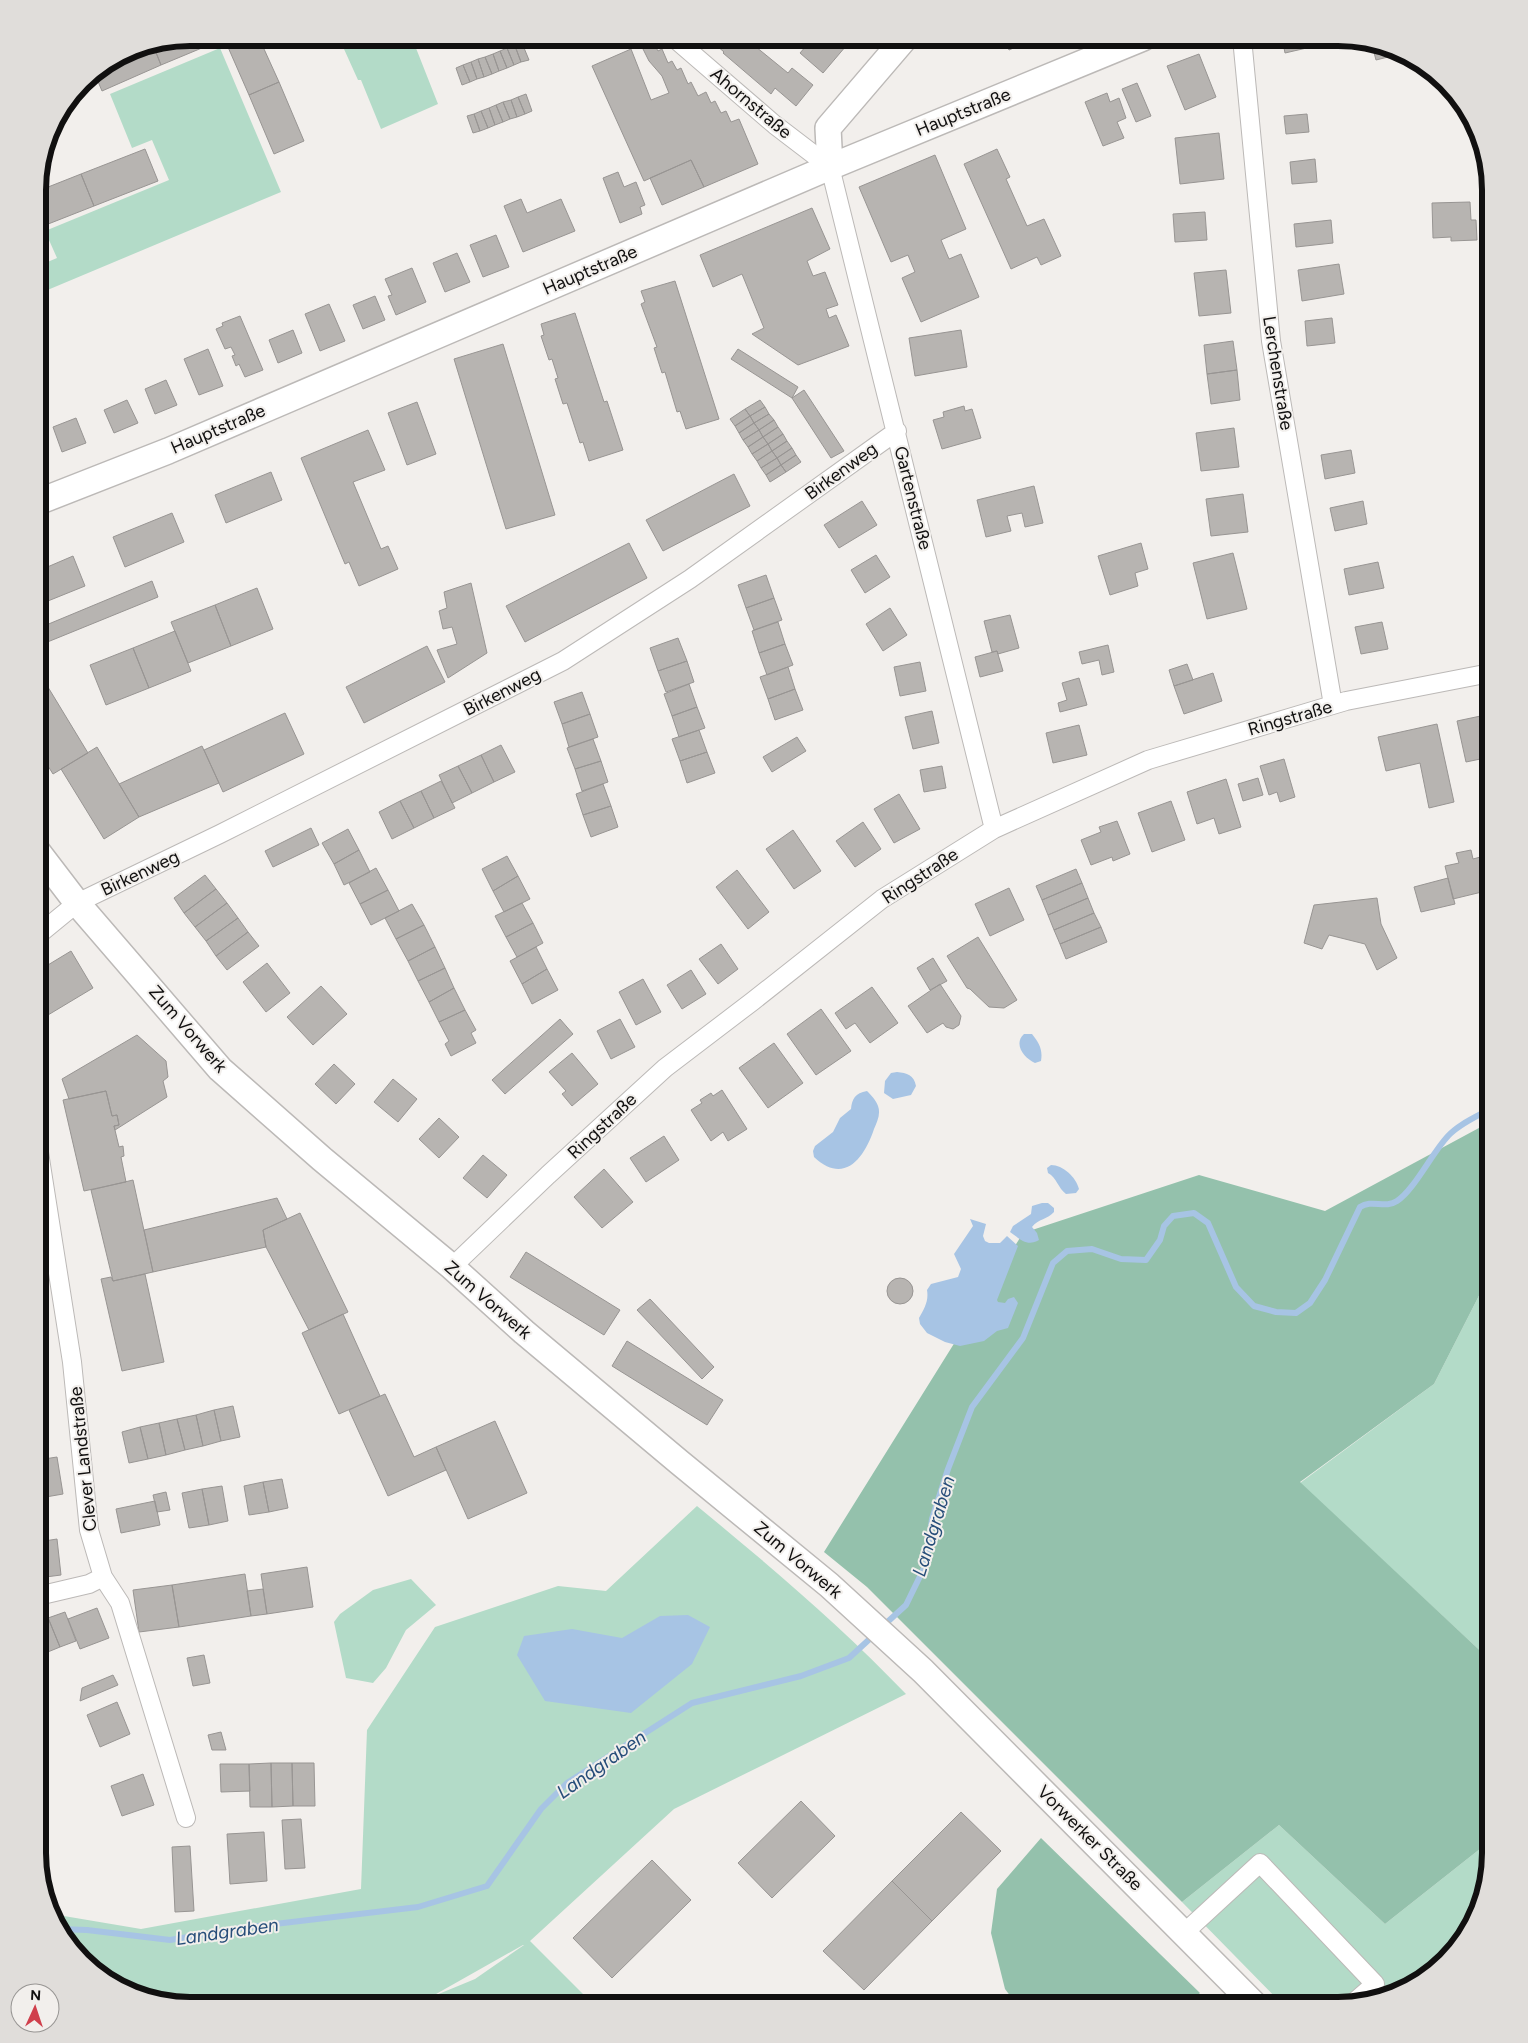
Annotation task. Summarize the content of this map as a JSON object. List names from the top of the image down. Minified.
{"streets":{"street":["Ahornstraße","Hauptstraße","Lerchenstraße","Birkenweg","Gartenstraße","Ringstraße","Zum Vorwerk","Clever Landstraße","Vorwerker Straße"]},"crossings":[["Ahornstraße","Hauptstraße"],["Ahornstraße","Gartenstraße"],["Hauptstraße","Gartenstraße"],["Lerchenstraße","Ringstraße"],["Birkenweg","Gartenstraße"],["Birkenweg","Zum Vorwerk"],["Gartenstraße","Ringstraße"],["Ringstraße","Zum Vorwerk"],["Zum Vorwerk","Vorwerker Straße"]],"water":["Landgraben"],"north":"top"}
